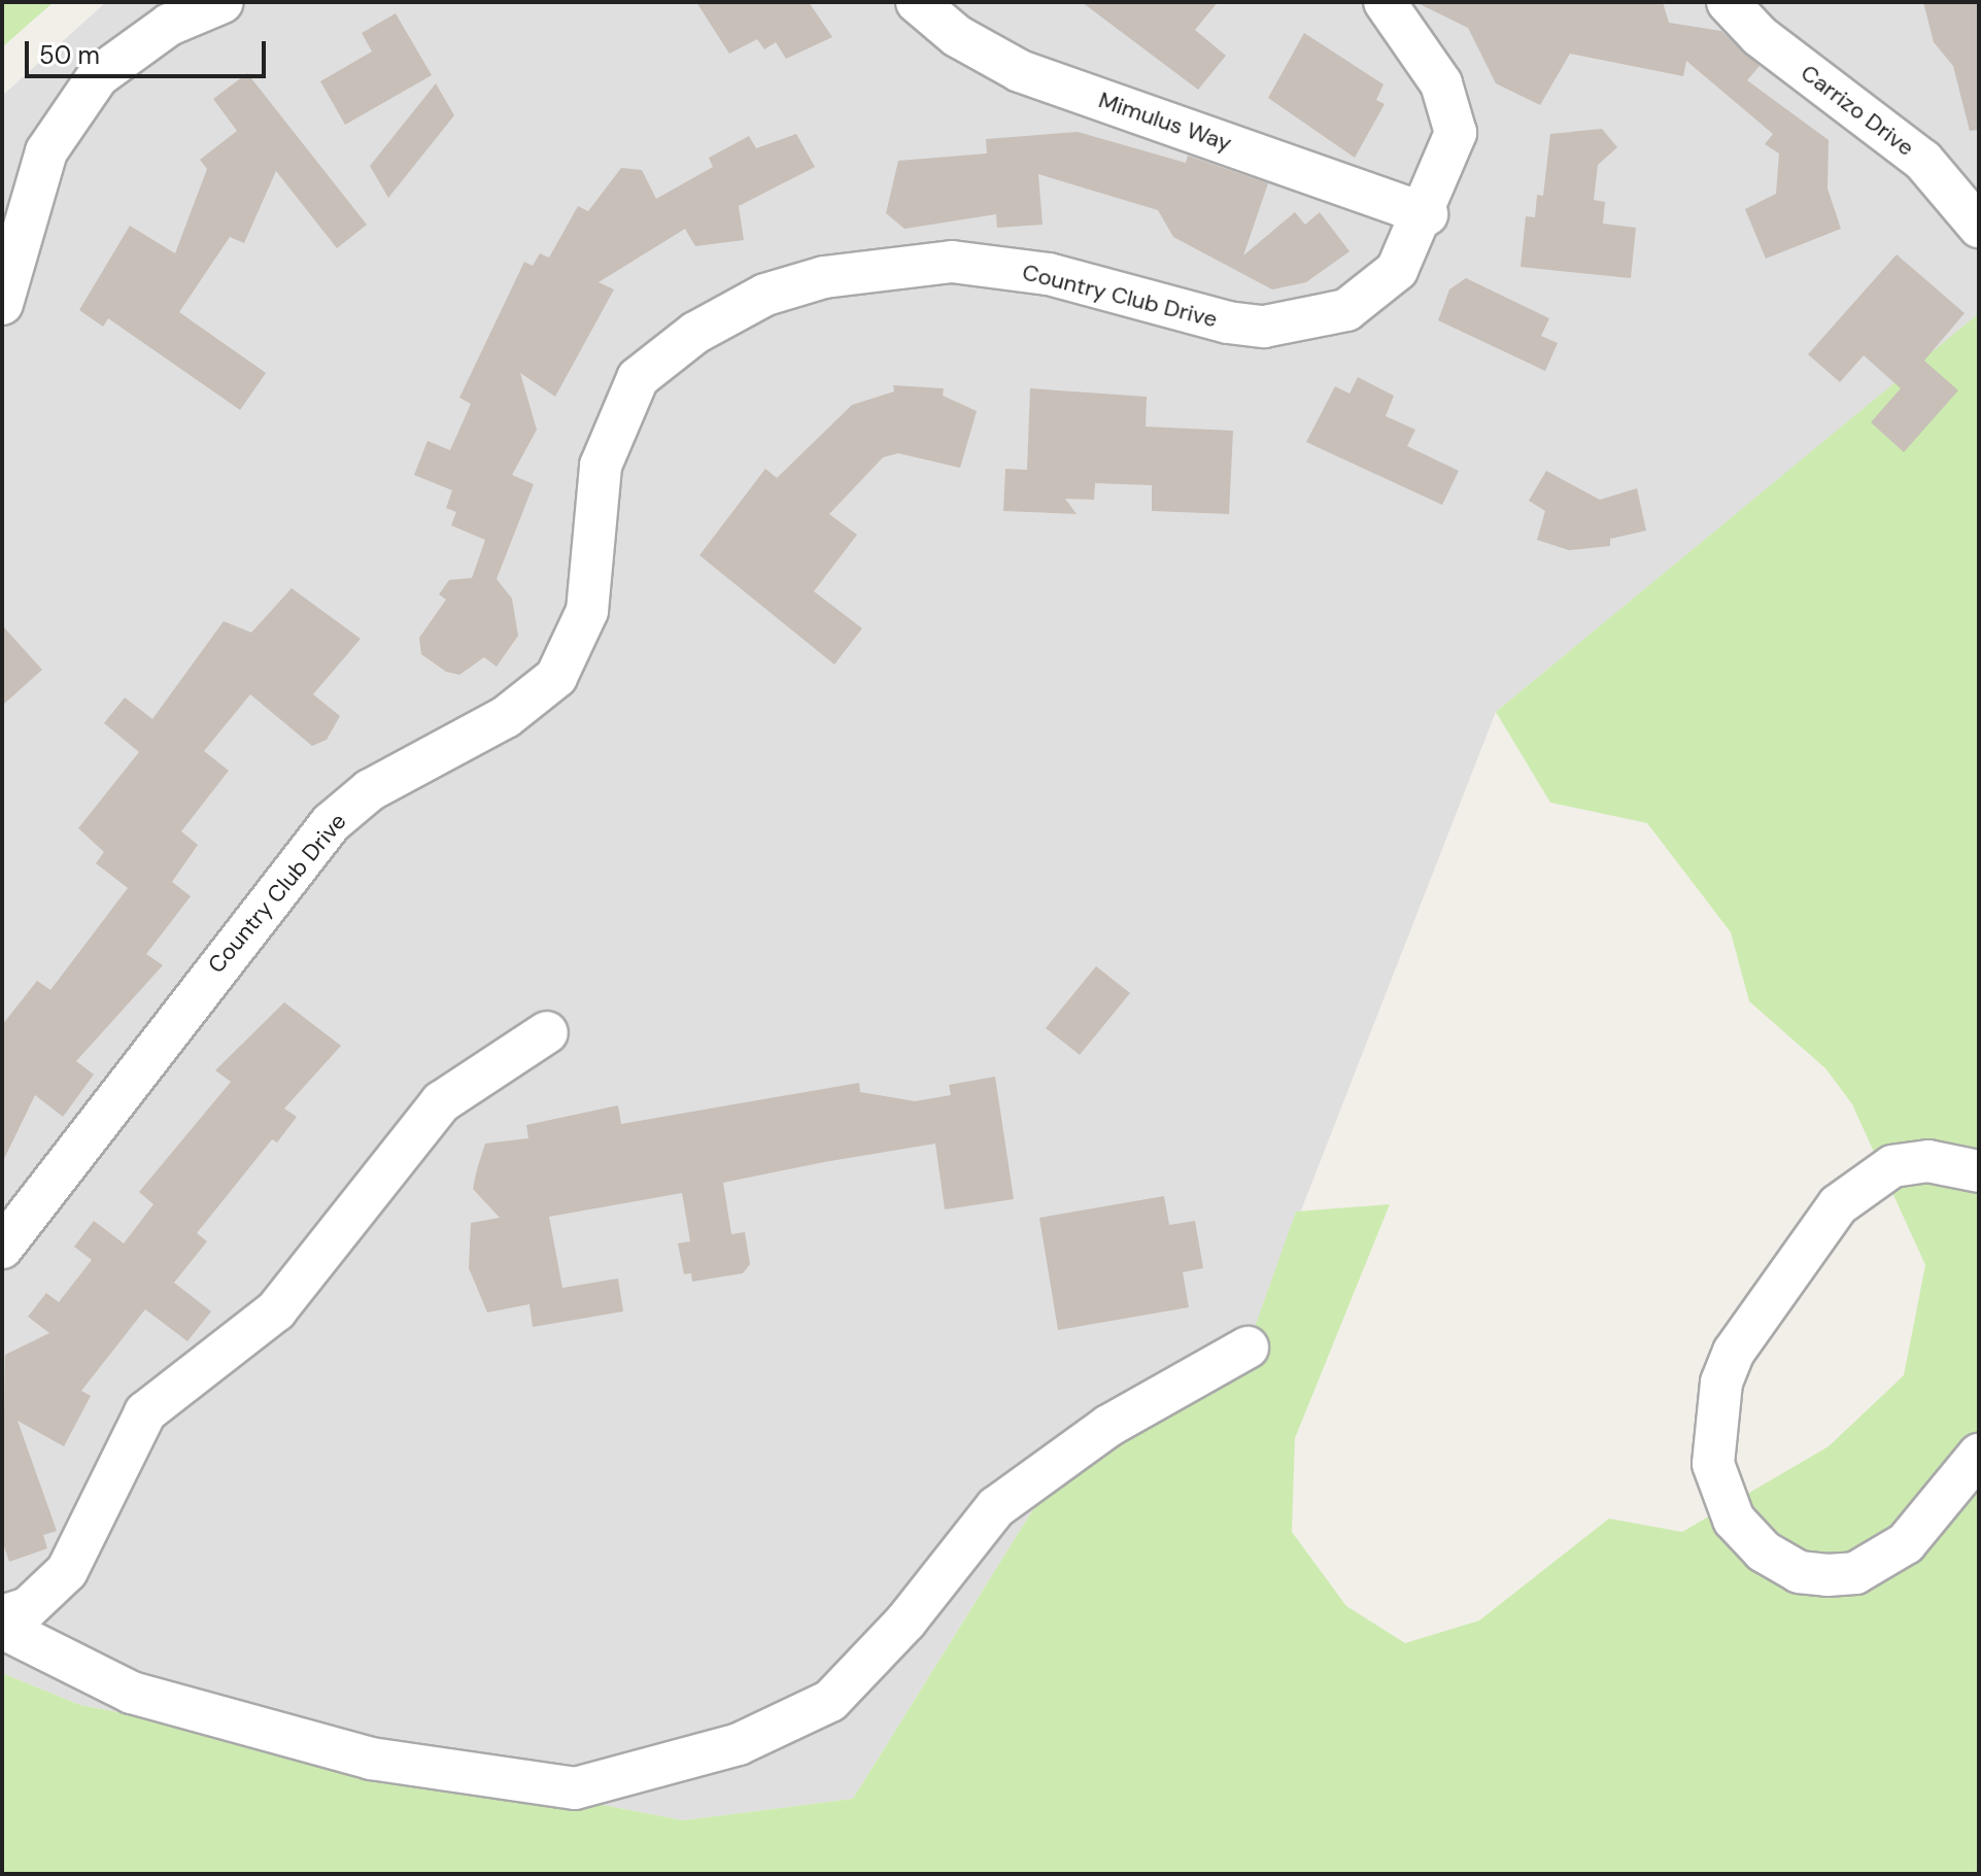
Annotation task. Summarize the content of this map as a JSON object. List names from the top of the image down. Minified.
{"streets":{"street":["Carrizo Drive","Mimulus Way","Country Club Drive"]},"crossings":[["Mimulus Way","Country Club Drive"]],"scale_bar":"50 m"}
